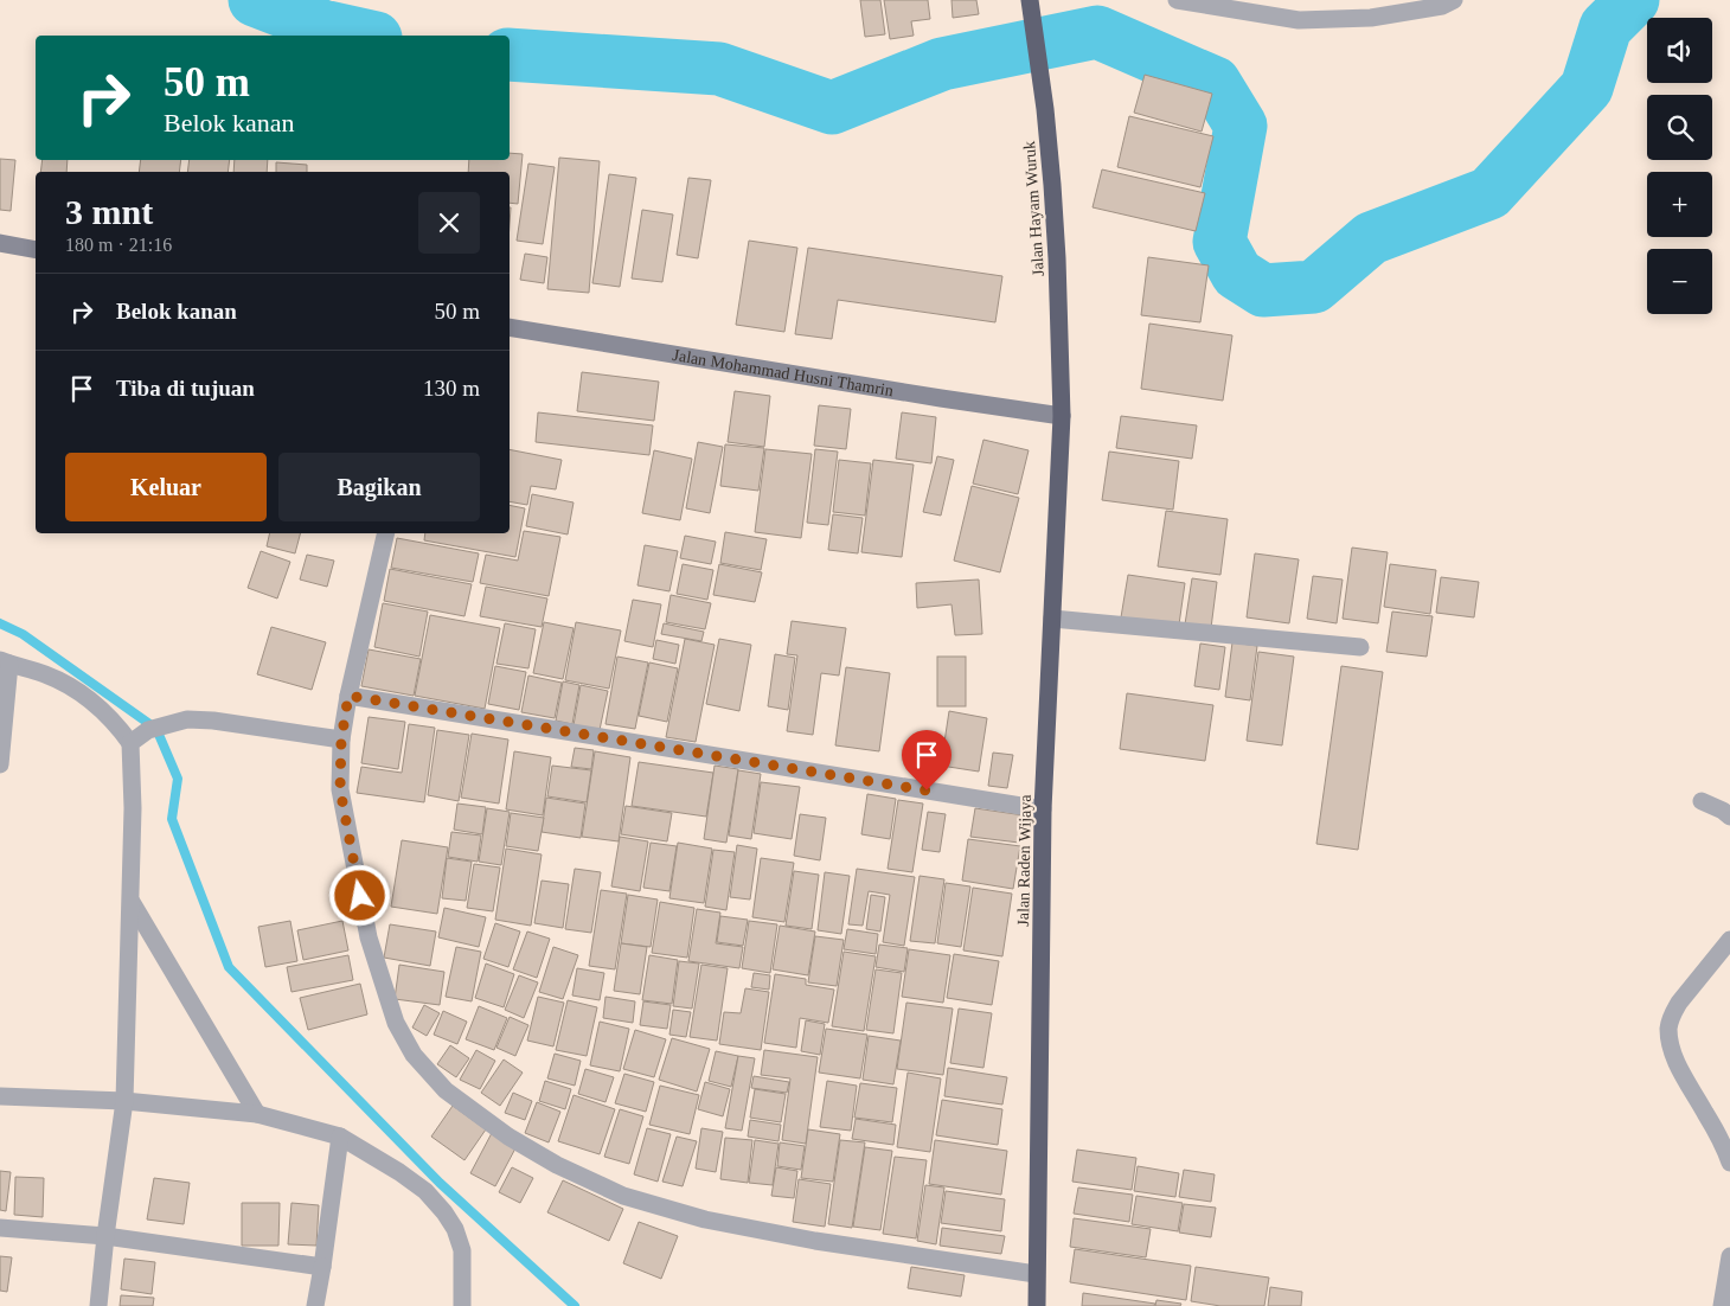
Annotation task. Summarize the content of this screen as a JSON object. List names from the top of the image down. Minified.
{"streets":{"highway":["Jalan Hayam Wuruk","Jalan Raden Wijaya"],"street":["Jalan Mohammad Husni Thamrin"]},"crossings":[["Jalan Hayam Wuruk","Jalan Mohammad Husni Thamrin"],["Jalan Hayam Wuruk","Jalan Raden Wijaya"],["Jalan Mohammad Husni Thamrin","Jalan Raden Wijaya"]],"page":{"map_buttons":["+","−"],"turn":["50 m","Belok kanan"],"heading":["3 mnt","180 m · 21:16"],"list":[{"name":"Belok kanan","value":"50 m"},{"name":"Tiba di tujuan","value":"130 m"}],"buttons":["Keluar","Bagikan"]}}
